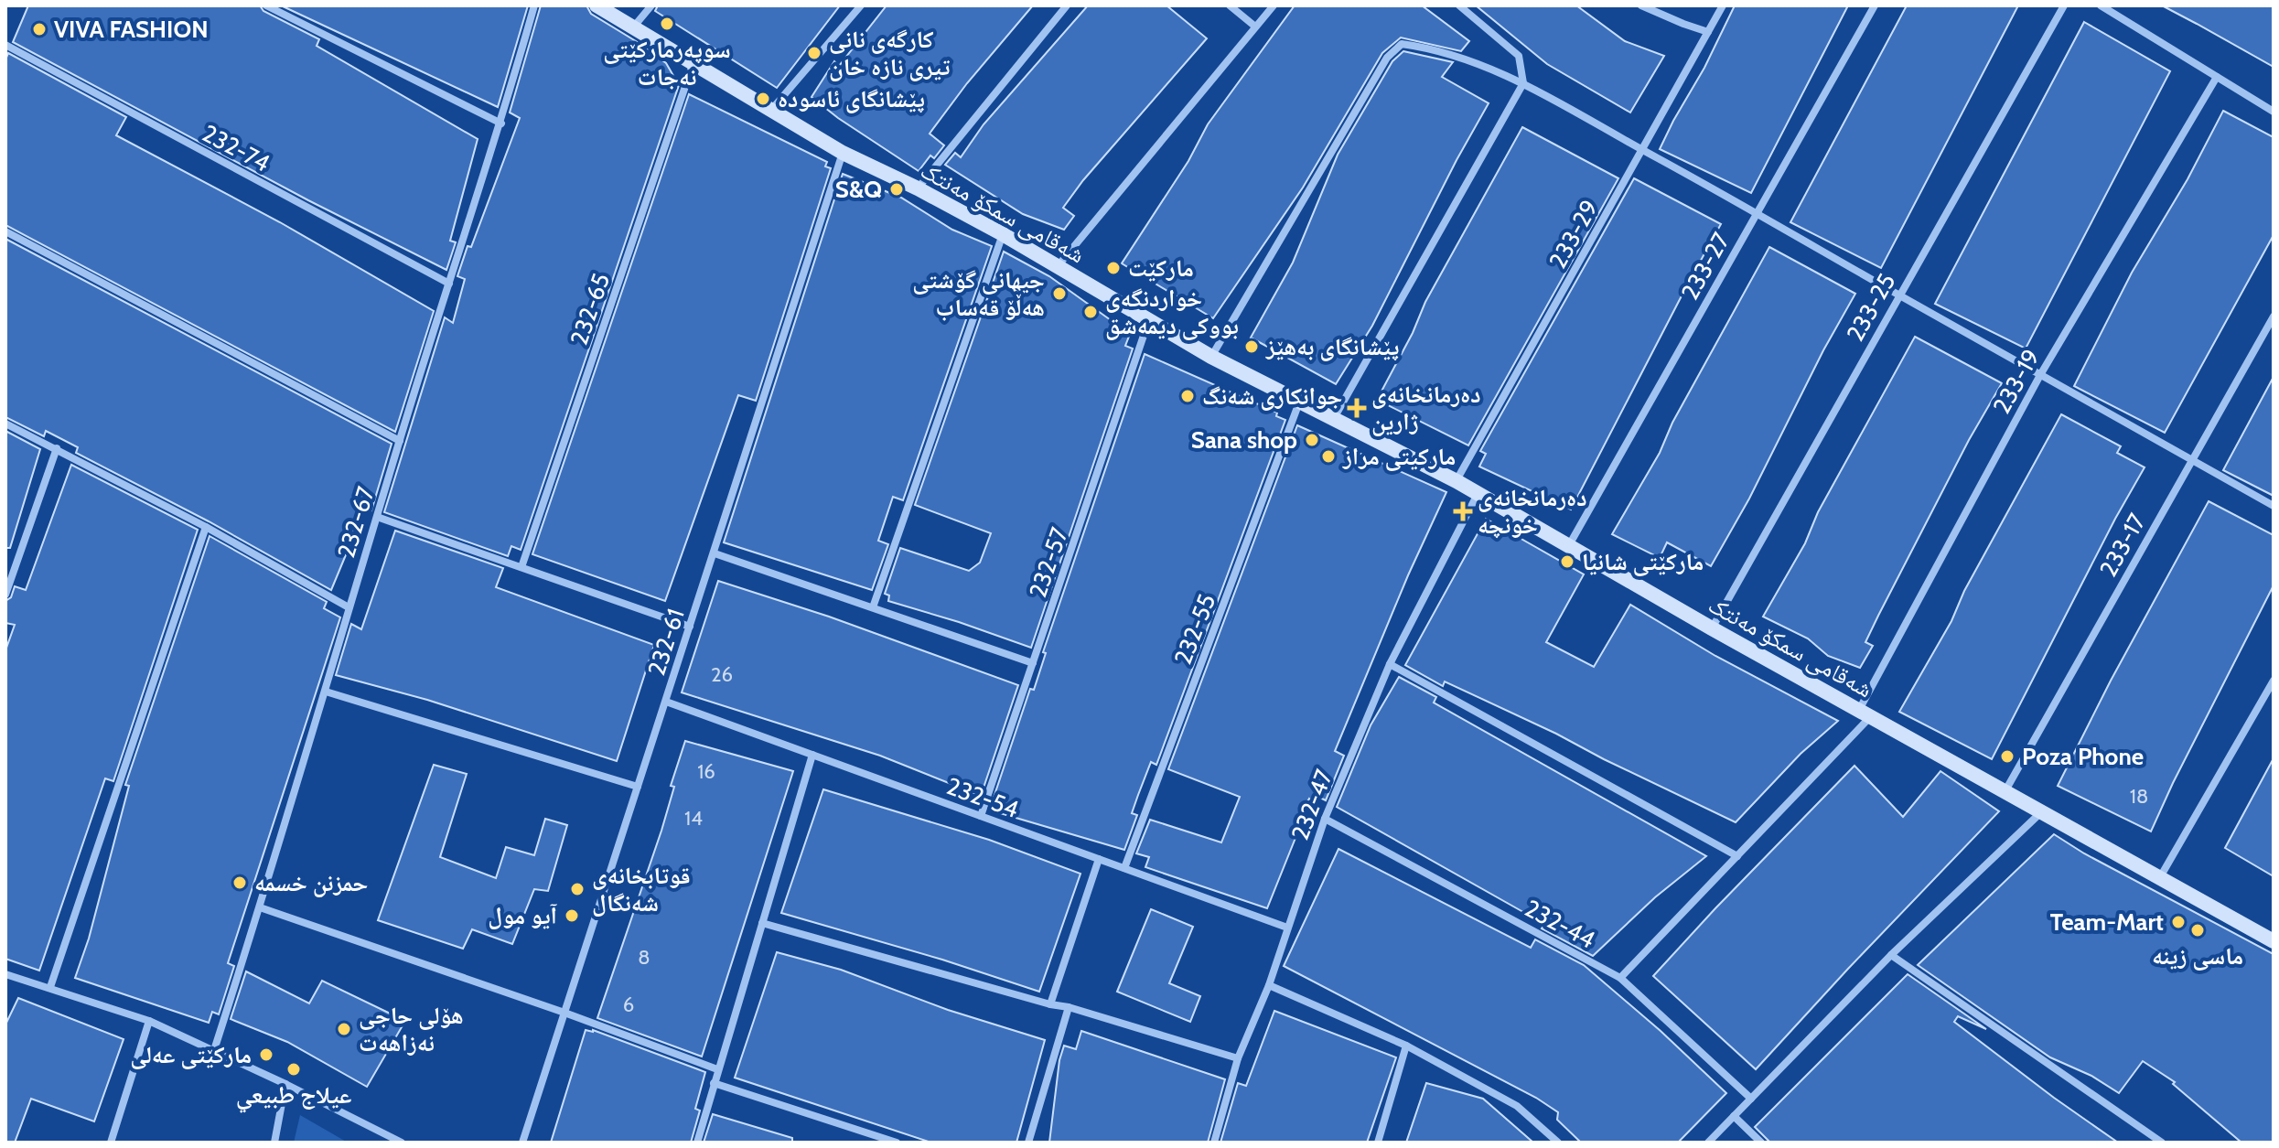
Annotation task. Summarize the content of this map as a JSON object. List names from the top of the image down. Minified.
{"streets":{"main road":["شەقامی سمکۆ مەنتک"],"street":["232-74","233-29","233-27","233-25","232-65","233-19","232-67","233-17","232-57","232-55","232-61","232-54","232-47","232-44"]},"crossings":[["232-74","232-67"],["شەقامی سمکۆ مەنتک","233-29"],["شەقامی سمکۆ مەنتک","233-27"],["شەقامی سمکۆ مەنتک","233-25"],["شەقامی سمکۆ مەنتک","232-65"],["شەقامی سمکۆ مەنتک","233-19"],["شەقامی سمکۆ مەنتک","233-17"],["شەقامی سمکۆ مەنتک","232-57"],["شەقامی سمکۆ مەنتک","232-55"],["شەقامی سمکۆ مەنتک","232-61"],["شەقامی سمکۆ مەنتک","232-47"],["233-19","232-44"],["232-57","232-54"],["232-55","232-54"],["232-61","232-54"],["232-54","232-47"],["232-47","232-44"]],"places":{"other":["سوپەرمارکێتی نەجات","VIVA FASHION","کارگەی نانی تیری نازە خان","پێشانگای ئاسودە","S&Q","مارکێت","جیهانی گۆشتی هەڵۆ قەساب","خواردنگەی بووکی دیمەشق","پێشانگای بەهێز","جوانکاری شەنگ","Sana shop","مارکیتی مراز","مارکێتی شانیا","Poza Phone","حمزنن خسمه","قوتابخانەی شەنگال","آيو مول","Team-Mart","ماسی زینە","هۆلی حاجی نەزاهەت","مارکێتی عەلی","عیلاج طبيعي"],"health":["دەرمانخانەی ژارین","دەرمانخانەی خونچە"]},"house_numbers":["26","16","18","14","8","6"]}
